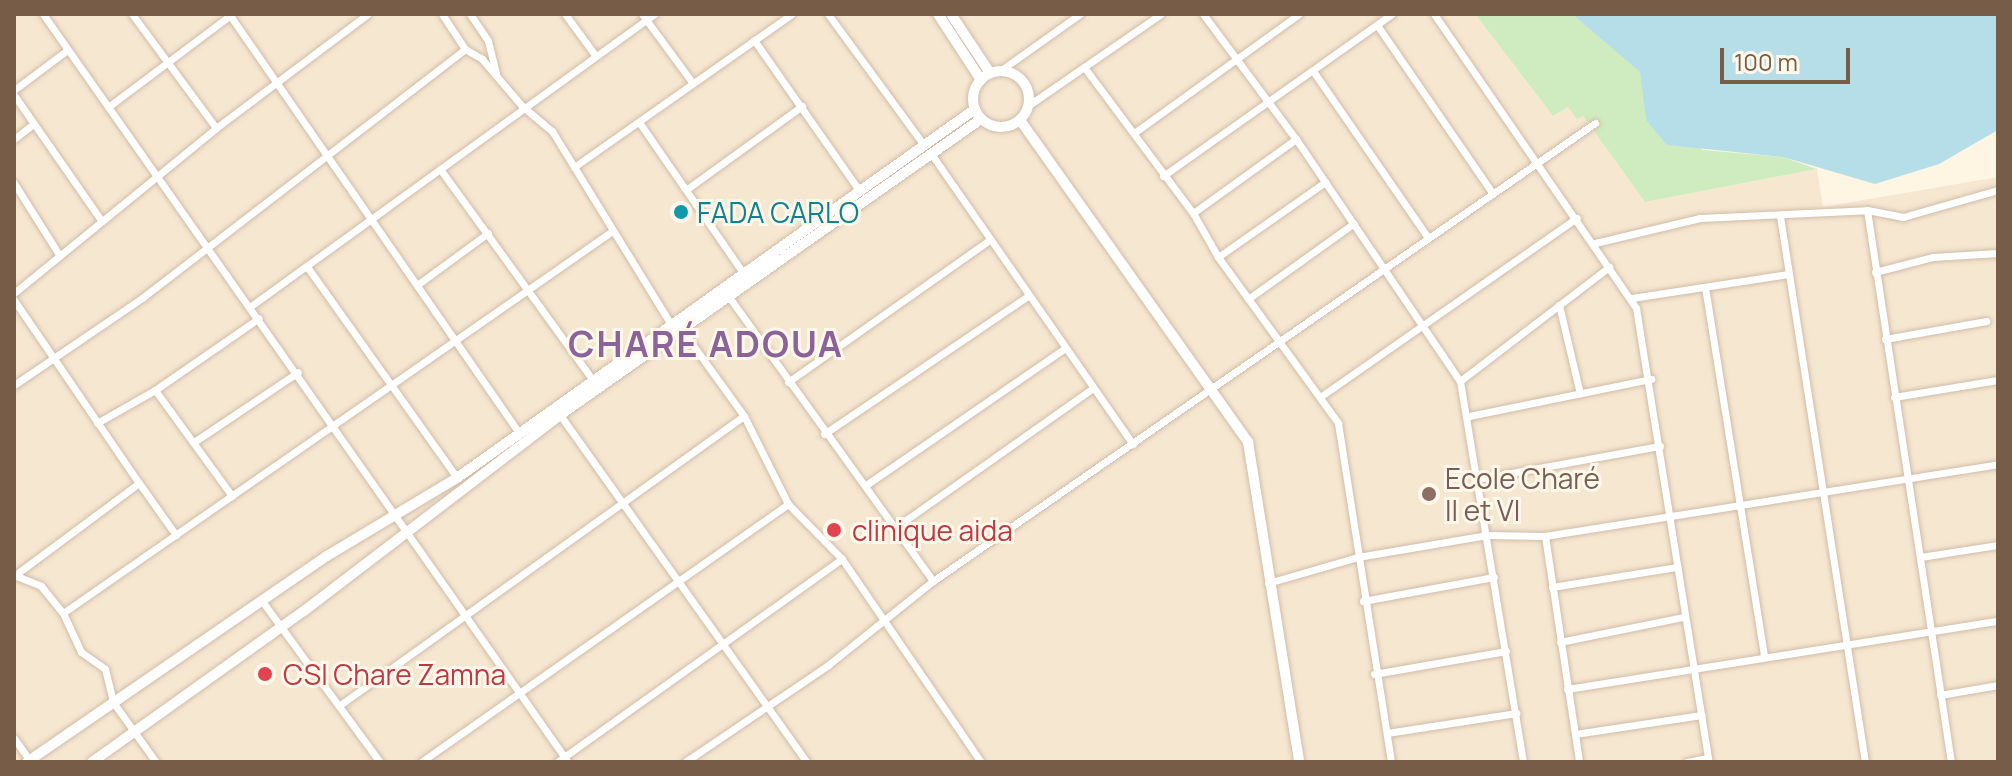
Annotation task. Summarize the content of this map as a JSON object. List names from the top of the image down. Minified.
{"districts":["CHARÉ ADOUA"],"places":["FADA CARLO","Ecole Charé II et VI","clinique aida","CSI Chare Zamna"],"scale_bar":"100 m"}
